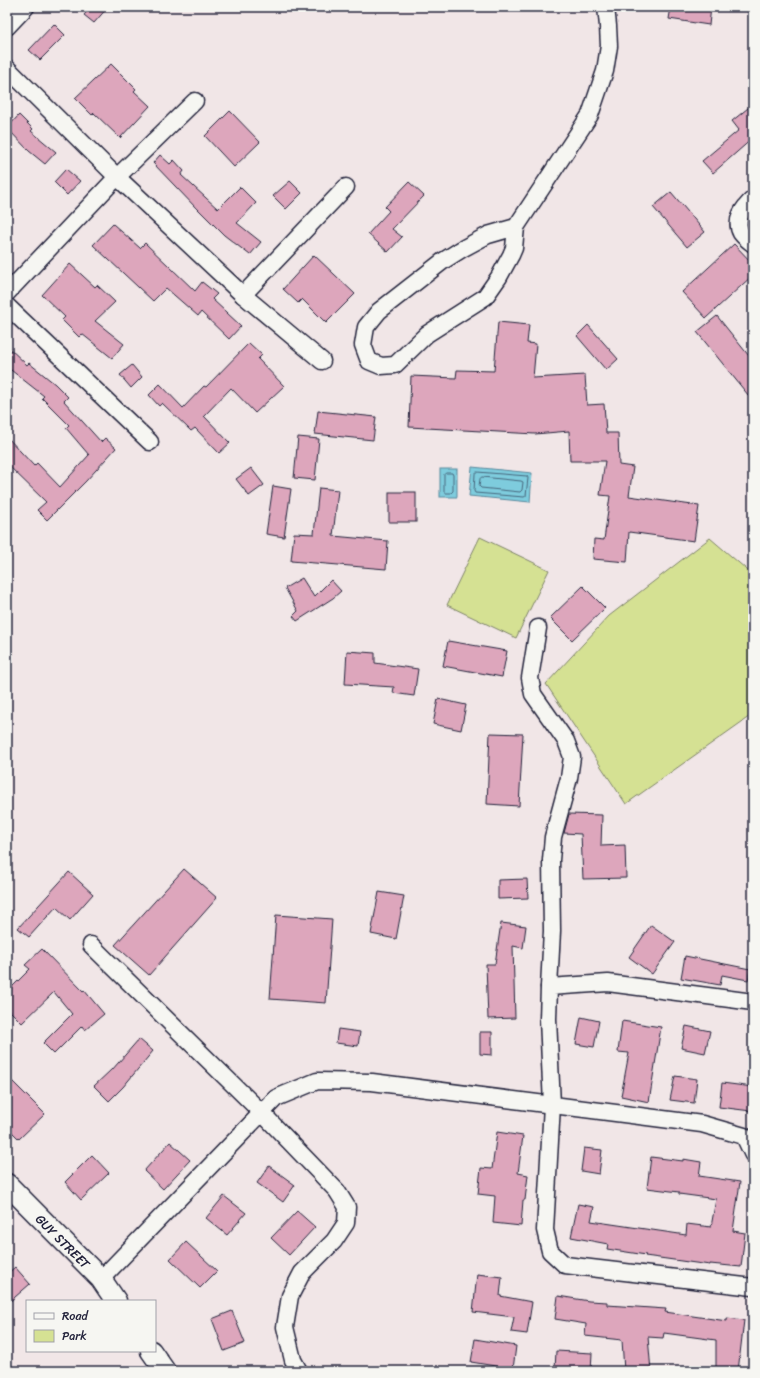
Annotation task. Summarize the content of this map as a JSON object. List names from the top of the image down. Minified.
{"streets":{"street":["GUY STREET"]},"legend":["Road","Park"]}
